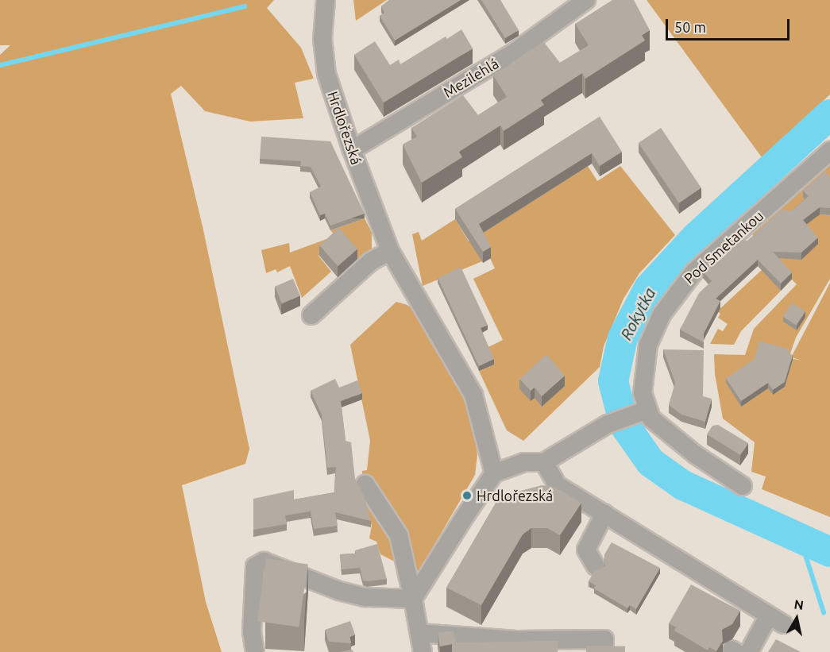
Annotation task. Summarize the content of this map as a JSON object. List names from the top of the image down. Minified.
{"streets":{"street":["Mezilehlá","Hrdlořezská","Pod Smetankou"]},"crossings":[["Mezilehlá","Hrdlořezská"]],"water":["Rokytka"],"places":["Hrdlořezská"],"scale_bar":"50 m","north":"top"}
